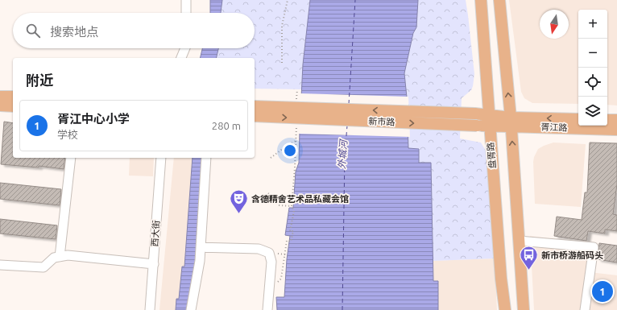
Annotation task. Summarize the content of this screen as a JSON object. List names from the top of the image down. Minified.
{"streets":{"main road":["新市路","胥江路","盘胥路"],"street":["西大街"]},"crossings":[["新市路","胥江路"],["新市路","盘胥路"]],"water":["外城河"],"places":{"theatre":["含德精舍艺术品私藏会馆"],"bus stop":["新市桥游船码头"]},"north":"bottom","page":{"map_buttons":["+","−"],"search":"搜索地点","heading":"附近","list":[{"mark":"1","name":"胥江中心小学","note":"学校","value":"280 m"}],"pins":"1"}}
